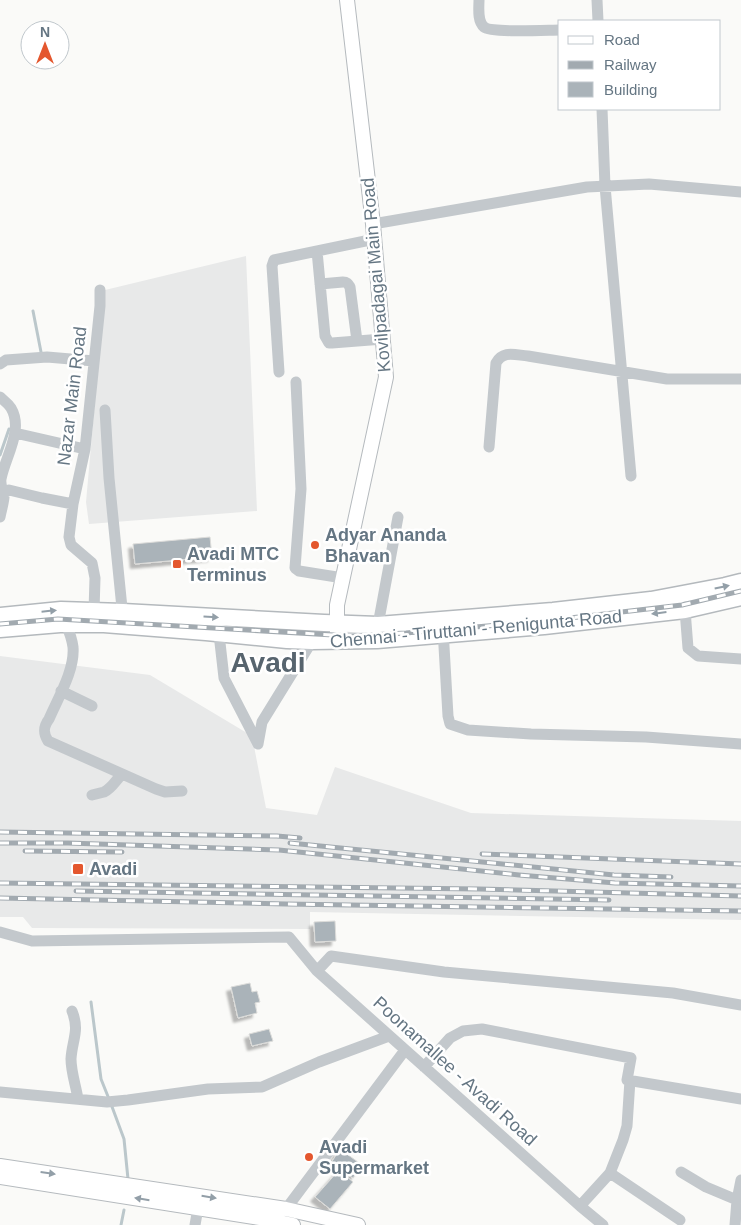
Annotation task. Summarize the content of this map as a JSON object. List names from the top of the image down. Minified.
{"streets":{"highway":["Chennai - Tiruttani - Renigunta Road"],"main road":["Kovilpadagai Main Road"],"street":["Nazar Main Road","Poonamallee - Avadi Road"]},"crossings":[["Kovilpadagai Main Road","Chennai - Tiruttani - Renigunta Road"],["Nazar Main Road","Chennai - Tiruttani - Renigunta Road"]],"districts":["Avadi"],"places":{"other":["Adyar Ananda Bhavan","Avadi Supermarket"],"transit":["Avadi MTC Terminus","Avadi"]},"legend":["Road","Railway","Building"],"north":"top"}
